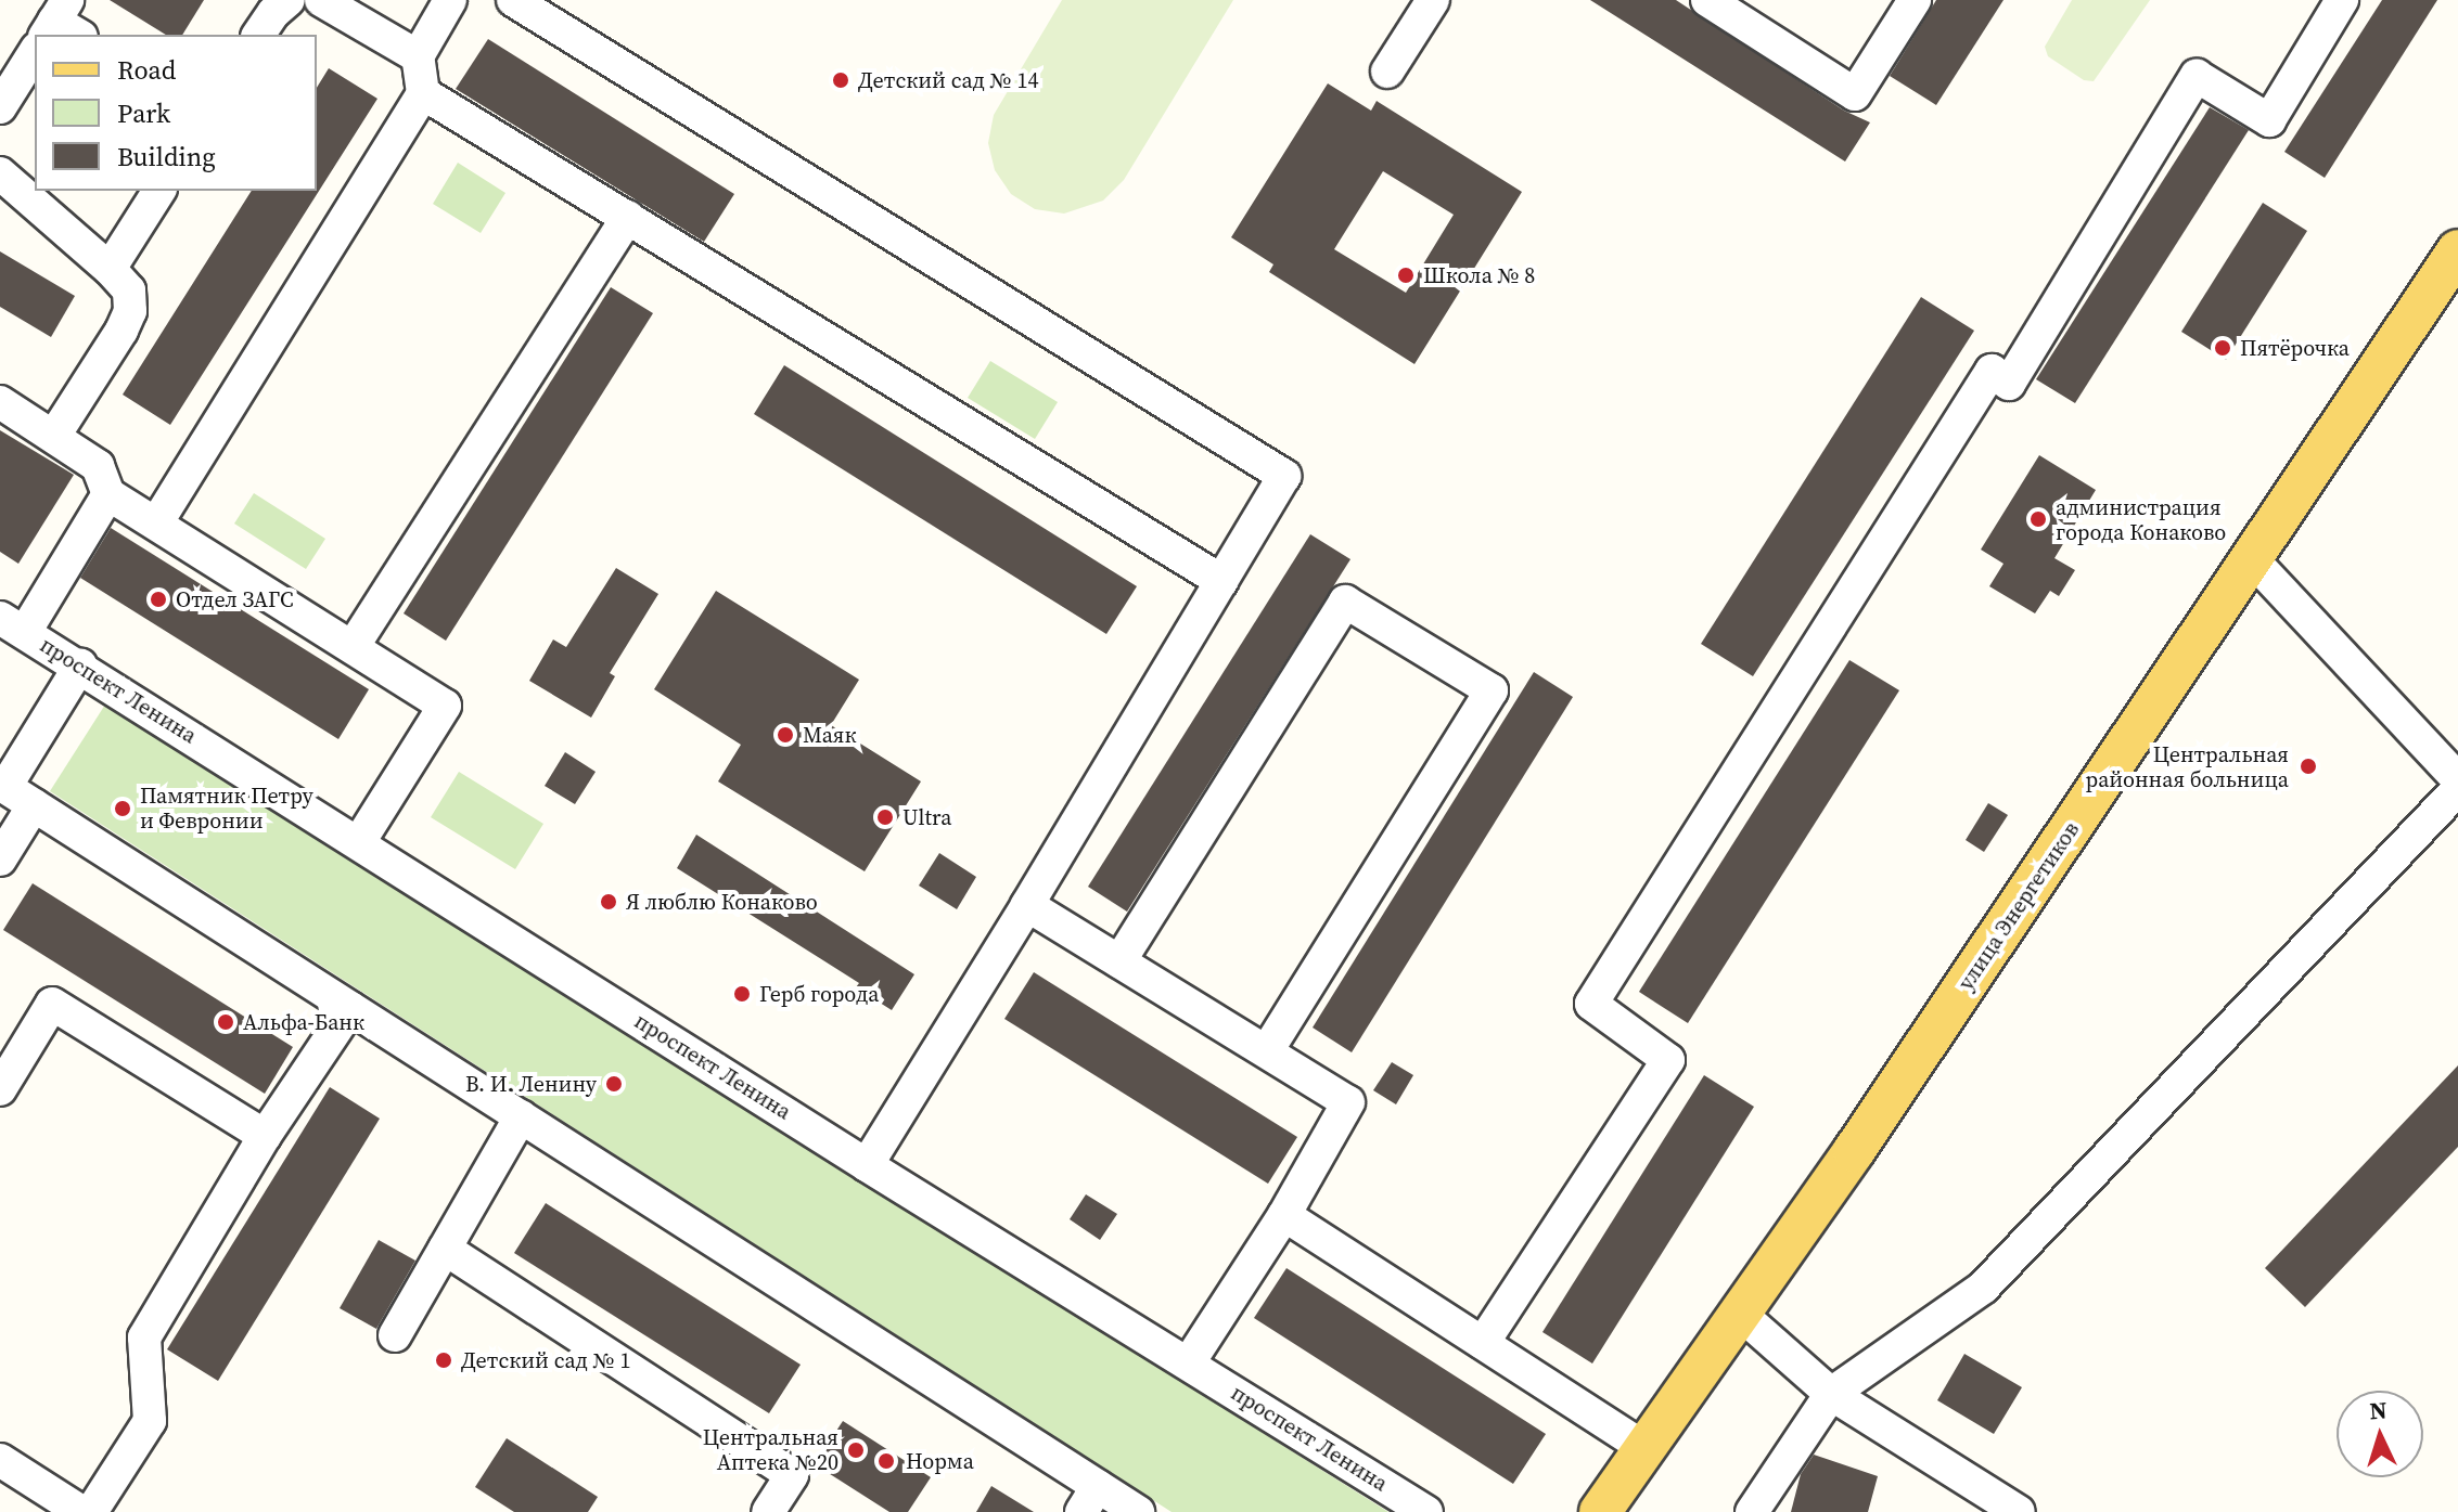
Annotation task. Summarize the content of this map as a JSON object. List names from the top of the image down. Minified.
{"streets":{"main road":["улица Энергетиков"],"street":["проспект Ленина"]},"places":["Детский сад № 14","Школа № 8","Пятёрочка","администрация города Конаково","Отдел ЗАГС","Маяк","Центральная районная больница","Памятник Петру и Февронии","Ultra","Я люблю Конаково","Герб города","Альфа-Банк","В. И. Ленину","Детский сад № 1","Центральная Аптека №20","Норма"],"legend":["Road","Park","Building"],"north":"top"}
